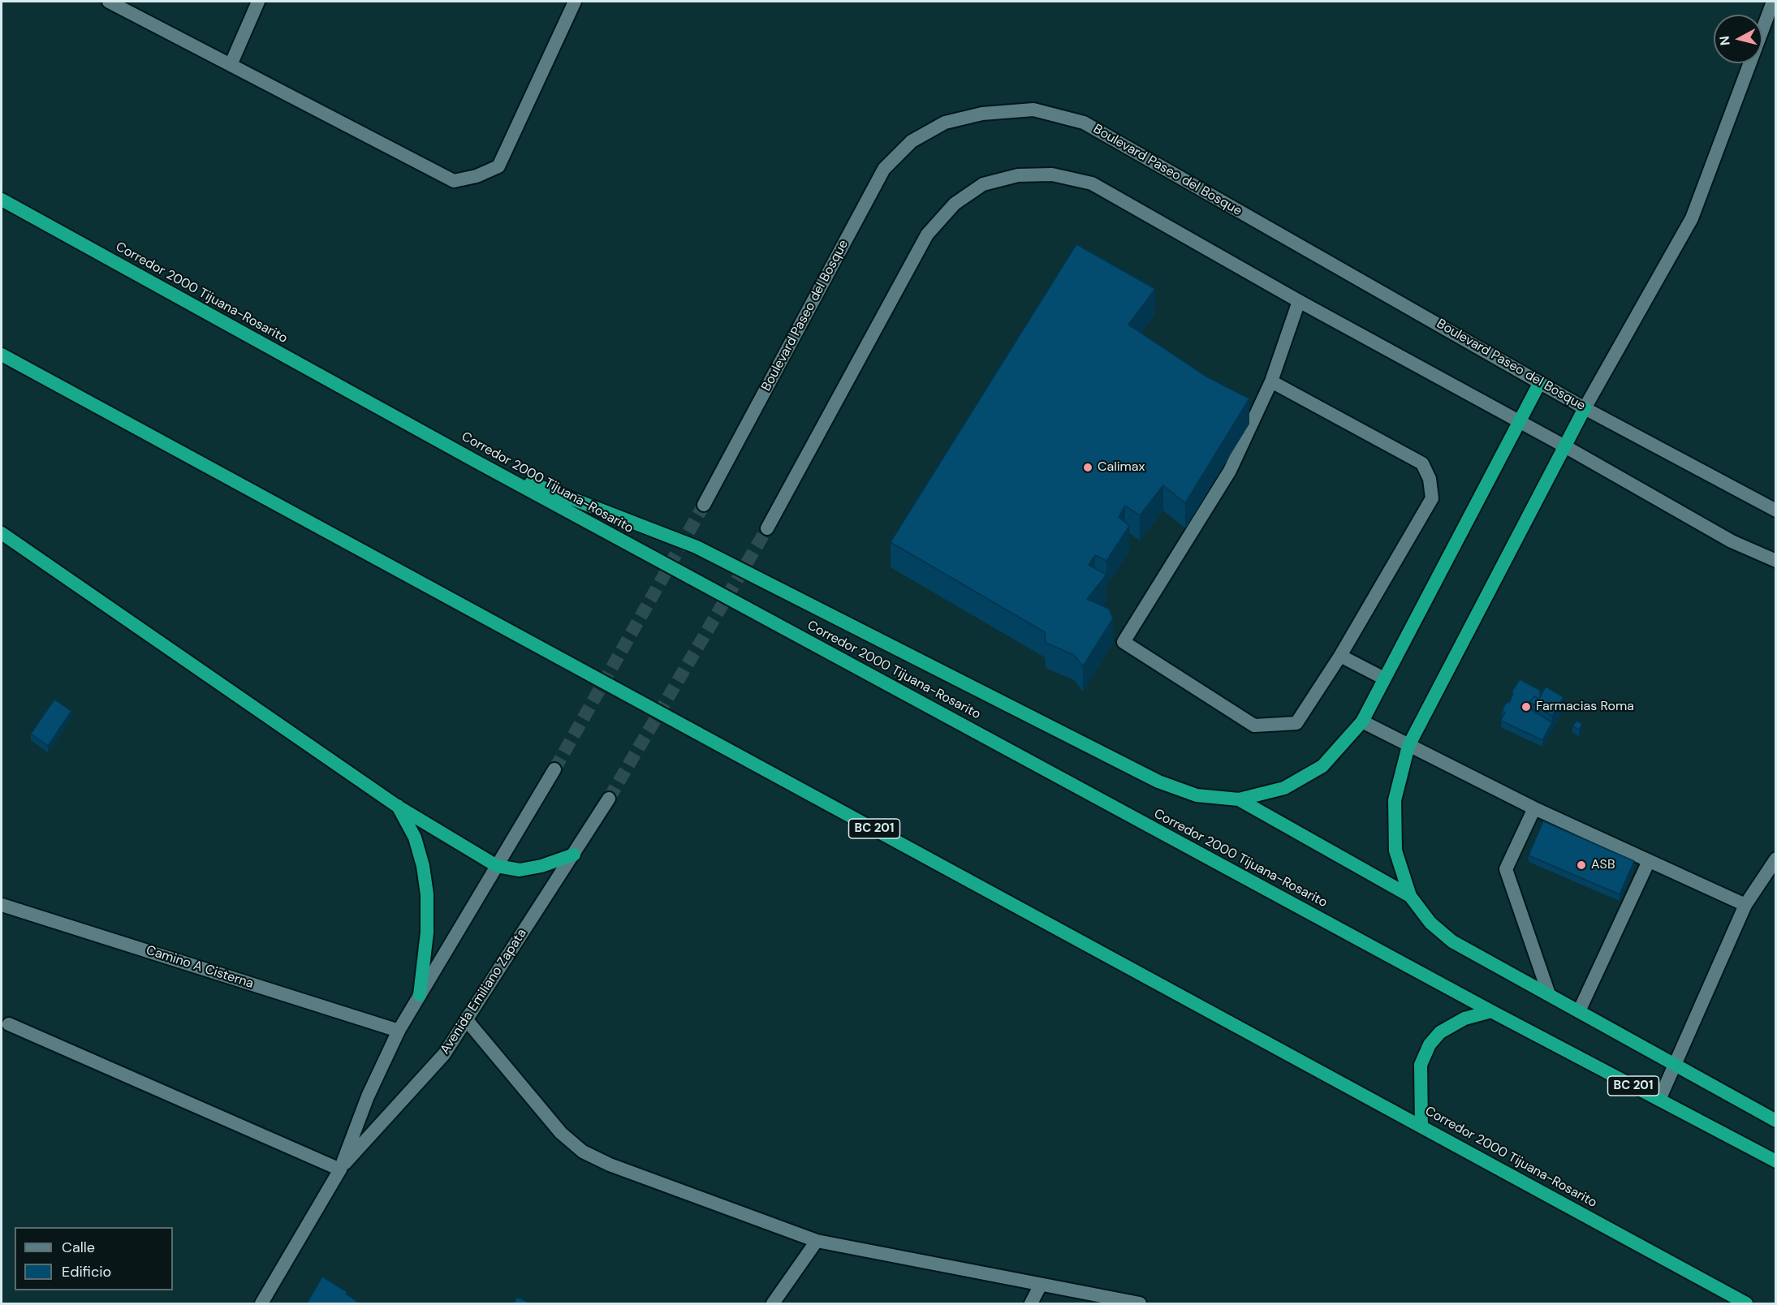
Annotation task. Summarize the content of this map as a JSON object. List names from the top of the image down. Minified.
{"streets":{"highway":["Corredor 2000 Tijuana-Rosarito","BC 201"],"main road":["Boulevard Paseo del Bosque","Camino A Cisterna","Avenida Emiliano Zapata"]},"crossings":[["Camino A Cisterna","Avenida Emiliano Zapata"]],"places":["Calimax","Farmacias Roma","ASB"],"legend":["Calle","Edificio"],"north":"left"}
